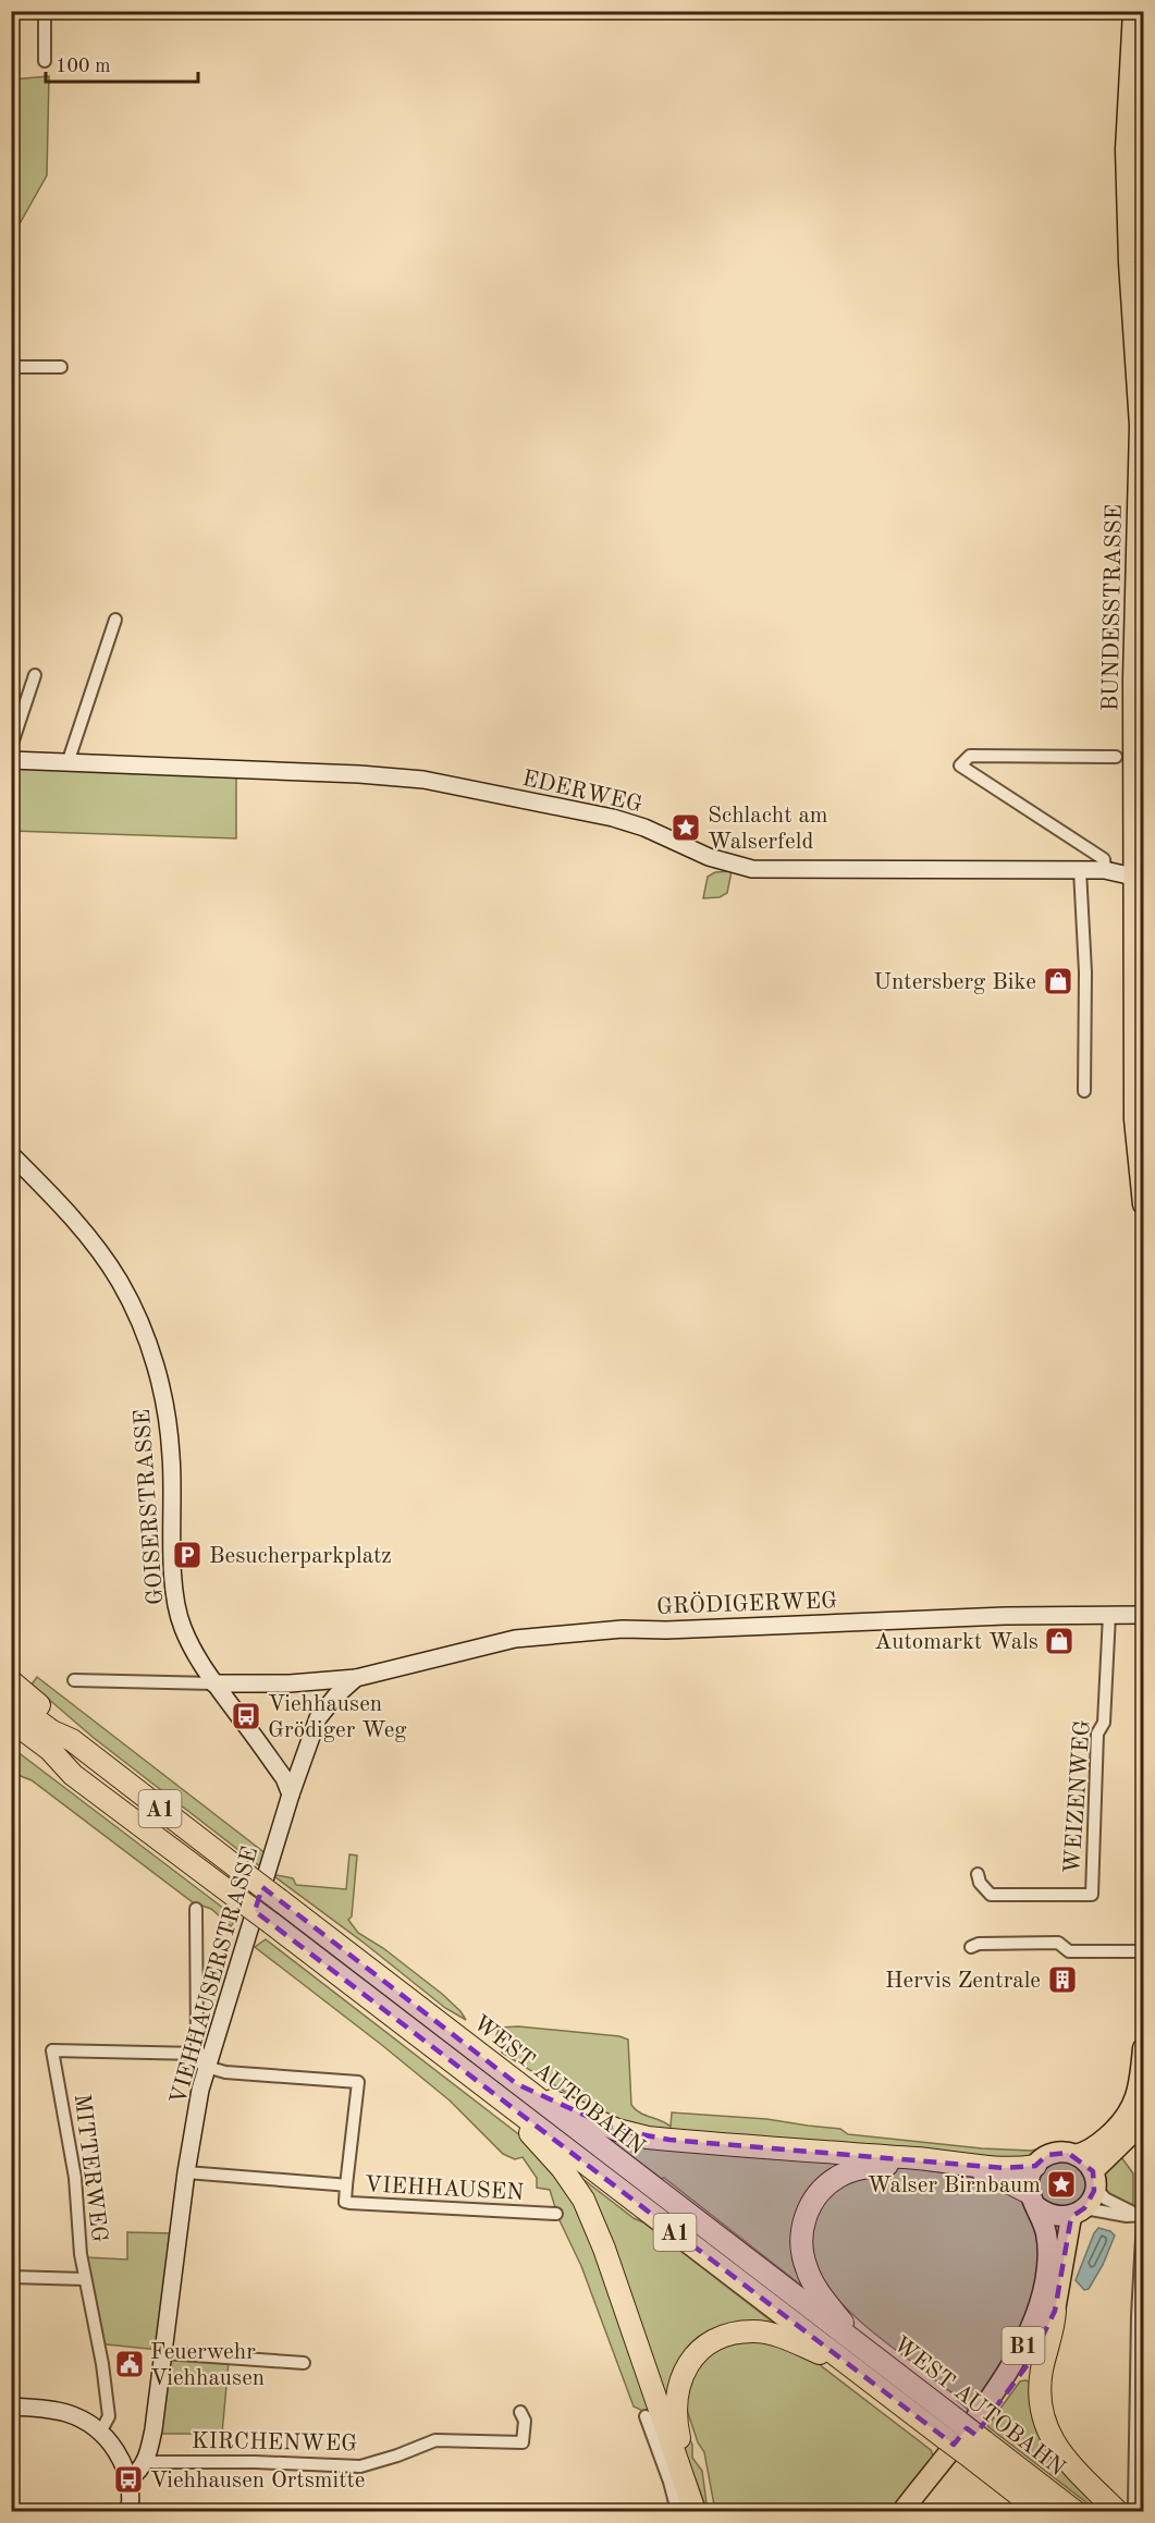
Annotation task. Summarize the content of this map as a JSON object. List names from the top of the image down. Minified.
{"streets":{"highway":["A1","WEST AUTOBAHN"],"main road":["BUNDESSTRASSE","B1"],"street":["EDERWEG","GOISERSTRASSE","GRÖDIGERWEG","WEIZENWEG","VIEHHAUSERSTRASSE","MITTERWEG","VIEHHAUSEN","KIRCHENWEG"]},"crossings":[["BUNDESSTRASSE","EDERWEG"],["GOISERSTRASSE","GRÖDIGERWEG"],["GOISERSTRASSE","VIEHHAUSERSTRASSE"],["GRÖDIGERWEG","WEIZENWEG"],["VIEHHAUSERSTRASSE","MITTERWEG"],["VIEHHAUSERSTRASSE","VIEHHAUSEN"],["VIEHHAUSERSTRASSE","KIRCHENWEG"],["MITTERWEG","VIEHHAUSEN"]],"places":{"place":["Schlacht am Walserfeld","Walser Birnbaum"],"shop":["Untersberg Bike","Automarkt Wals"],"parking":["Besucherparkplatz"],"bus stop":["Viehhausen Grödiger Weg","Viehhausen Ortsmitte"],"building":["Hervis Zentrale"],"public building":["Feuerwehr Viehhausen"]},"scale_bar":"100 m"}
